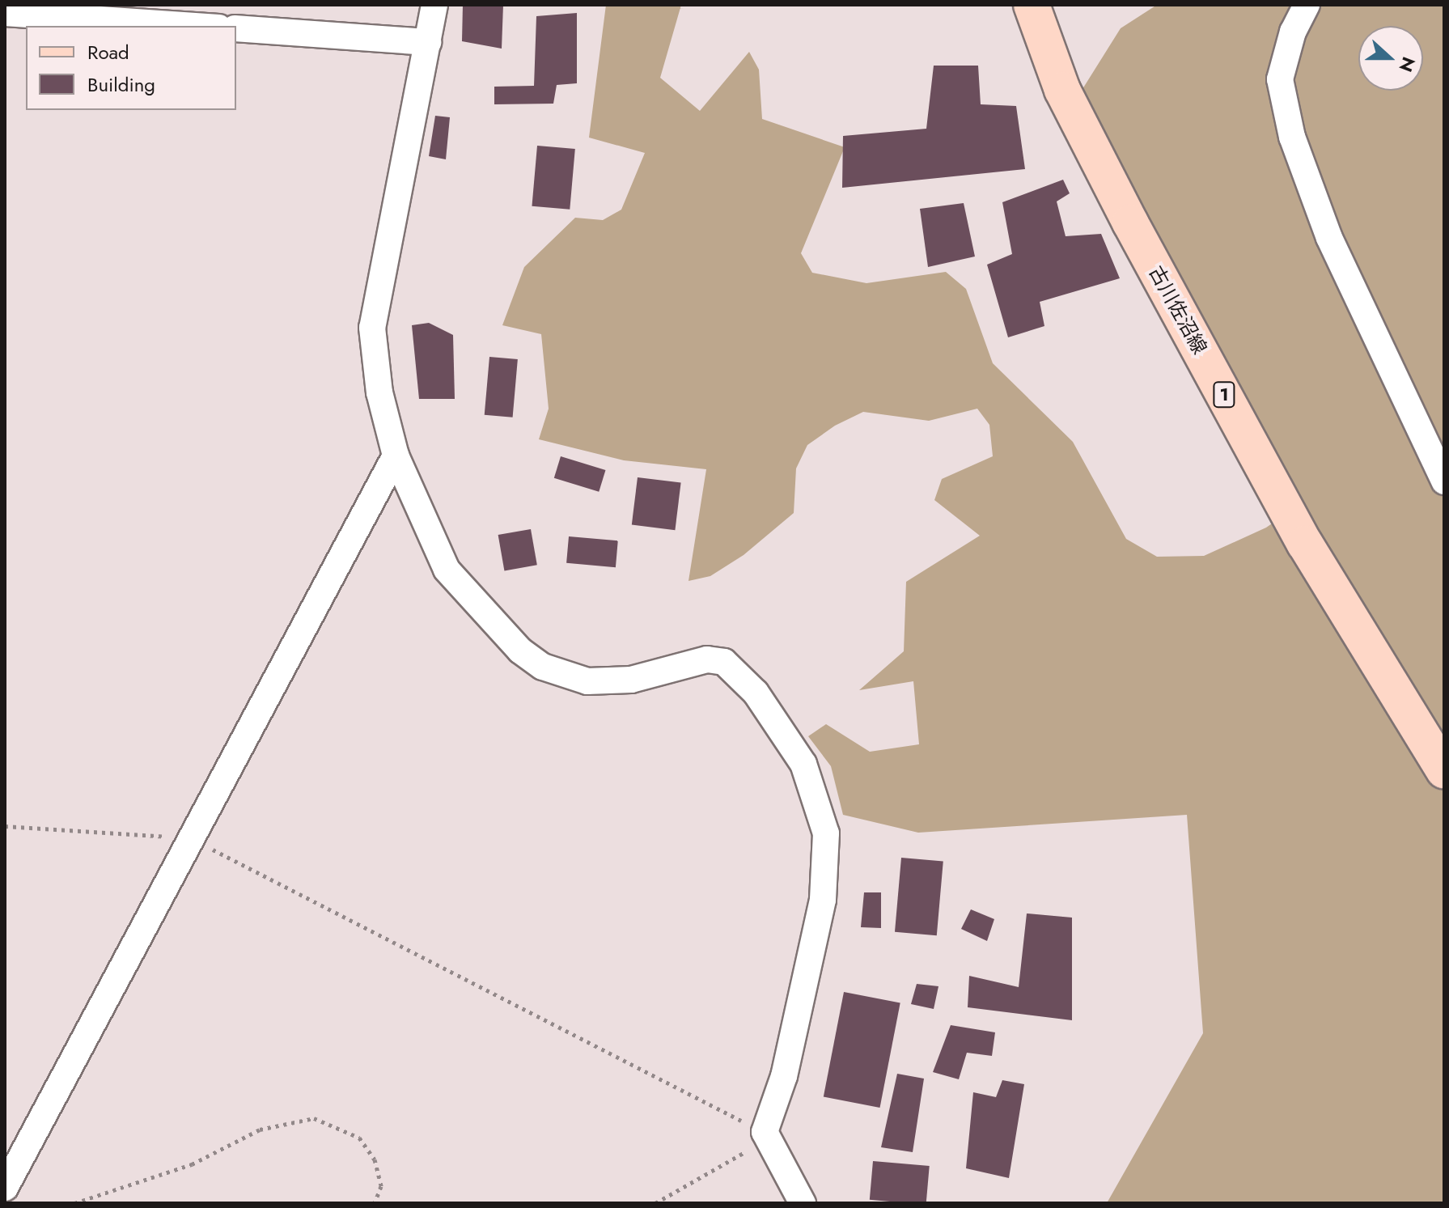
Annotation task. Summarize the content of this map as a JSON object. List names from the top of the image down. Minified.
{"streets":{"main road":["古川佐沼線","1"]},"legend":["Road","Building"],"north":"right"}
